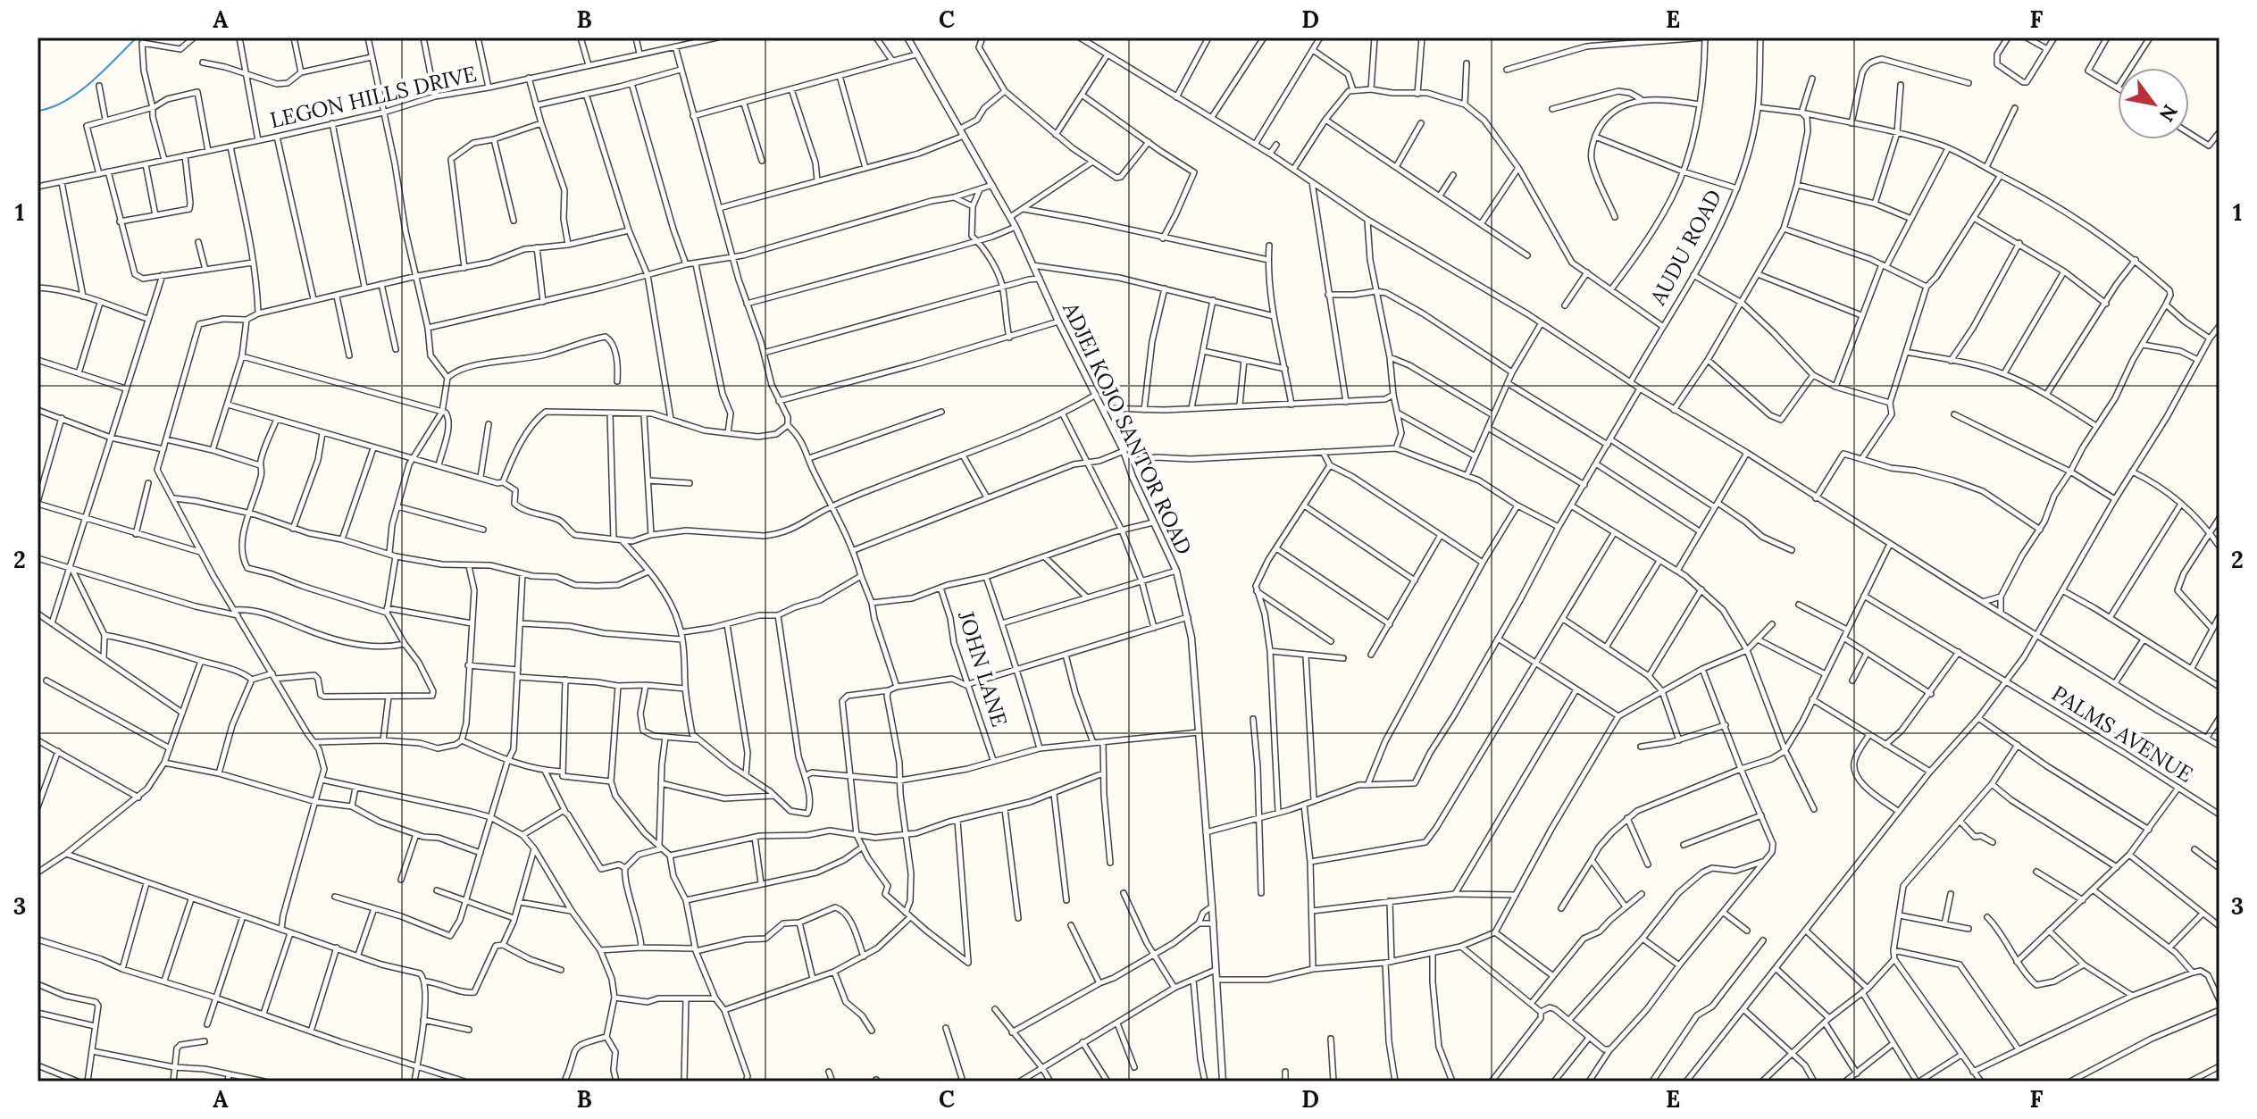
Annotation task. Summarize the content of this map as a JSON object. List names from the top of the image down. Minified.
{"streets":{"street":["LEGON HILLS DRIVE","AUDU ROAD","ADJEI KOJO SANTOR ROAD","JOHN LANE","PALMS AVENUE"]},"north":"bottom right","grid":{"columns":["A","B","C","D","E","F"],"rows":["1","2","3"]}}
